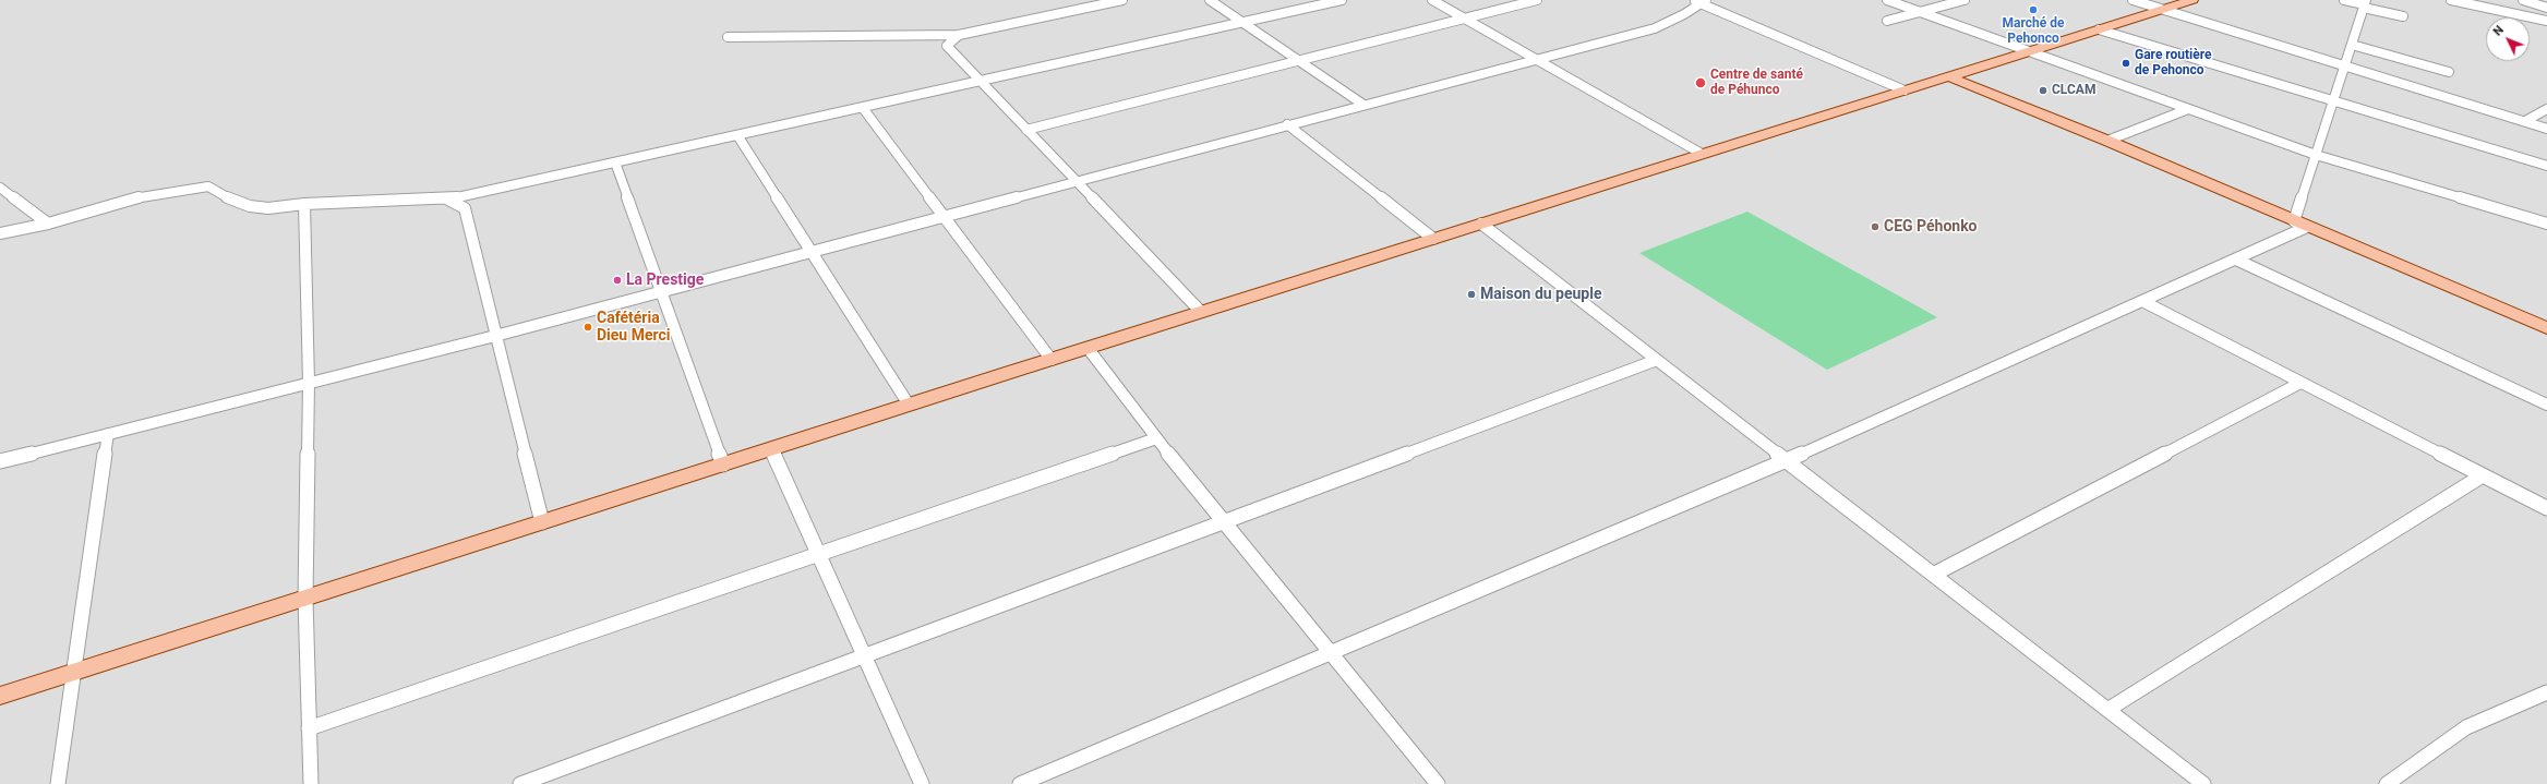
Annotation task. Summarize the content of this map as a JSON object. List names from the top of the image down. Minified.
{"places":["Marché de Pehonco","Gare routière de Pehonco","Centre de santé de Péhunco","CLCAM","CEG Péhonko","La Prestige","Maison du peuple","Cafétéria Dieu Merci"],"north":"top left"}
